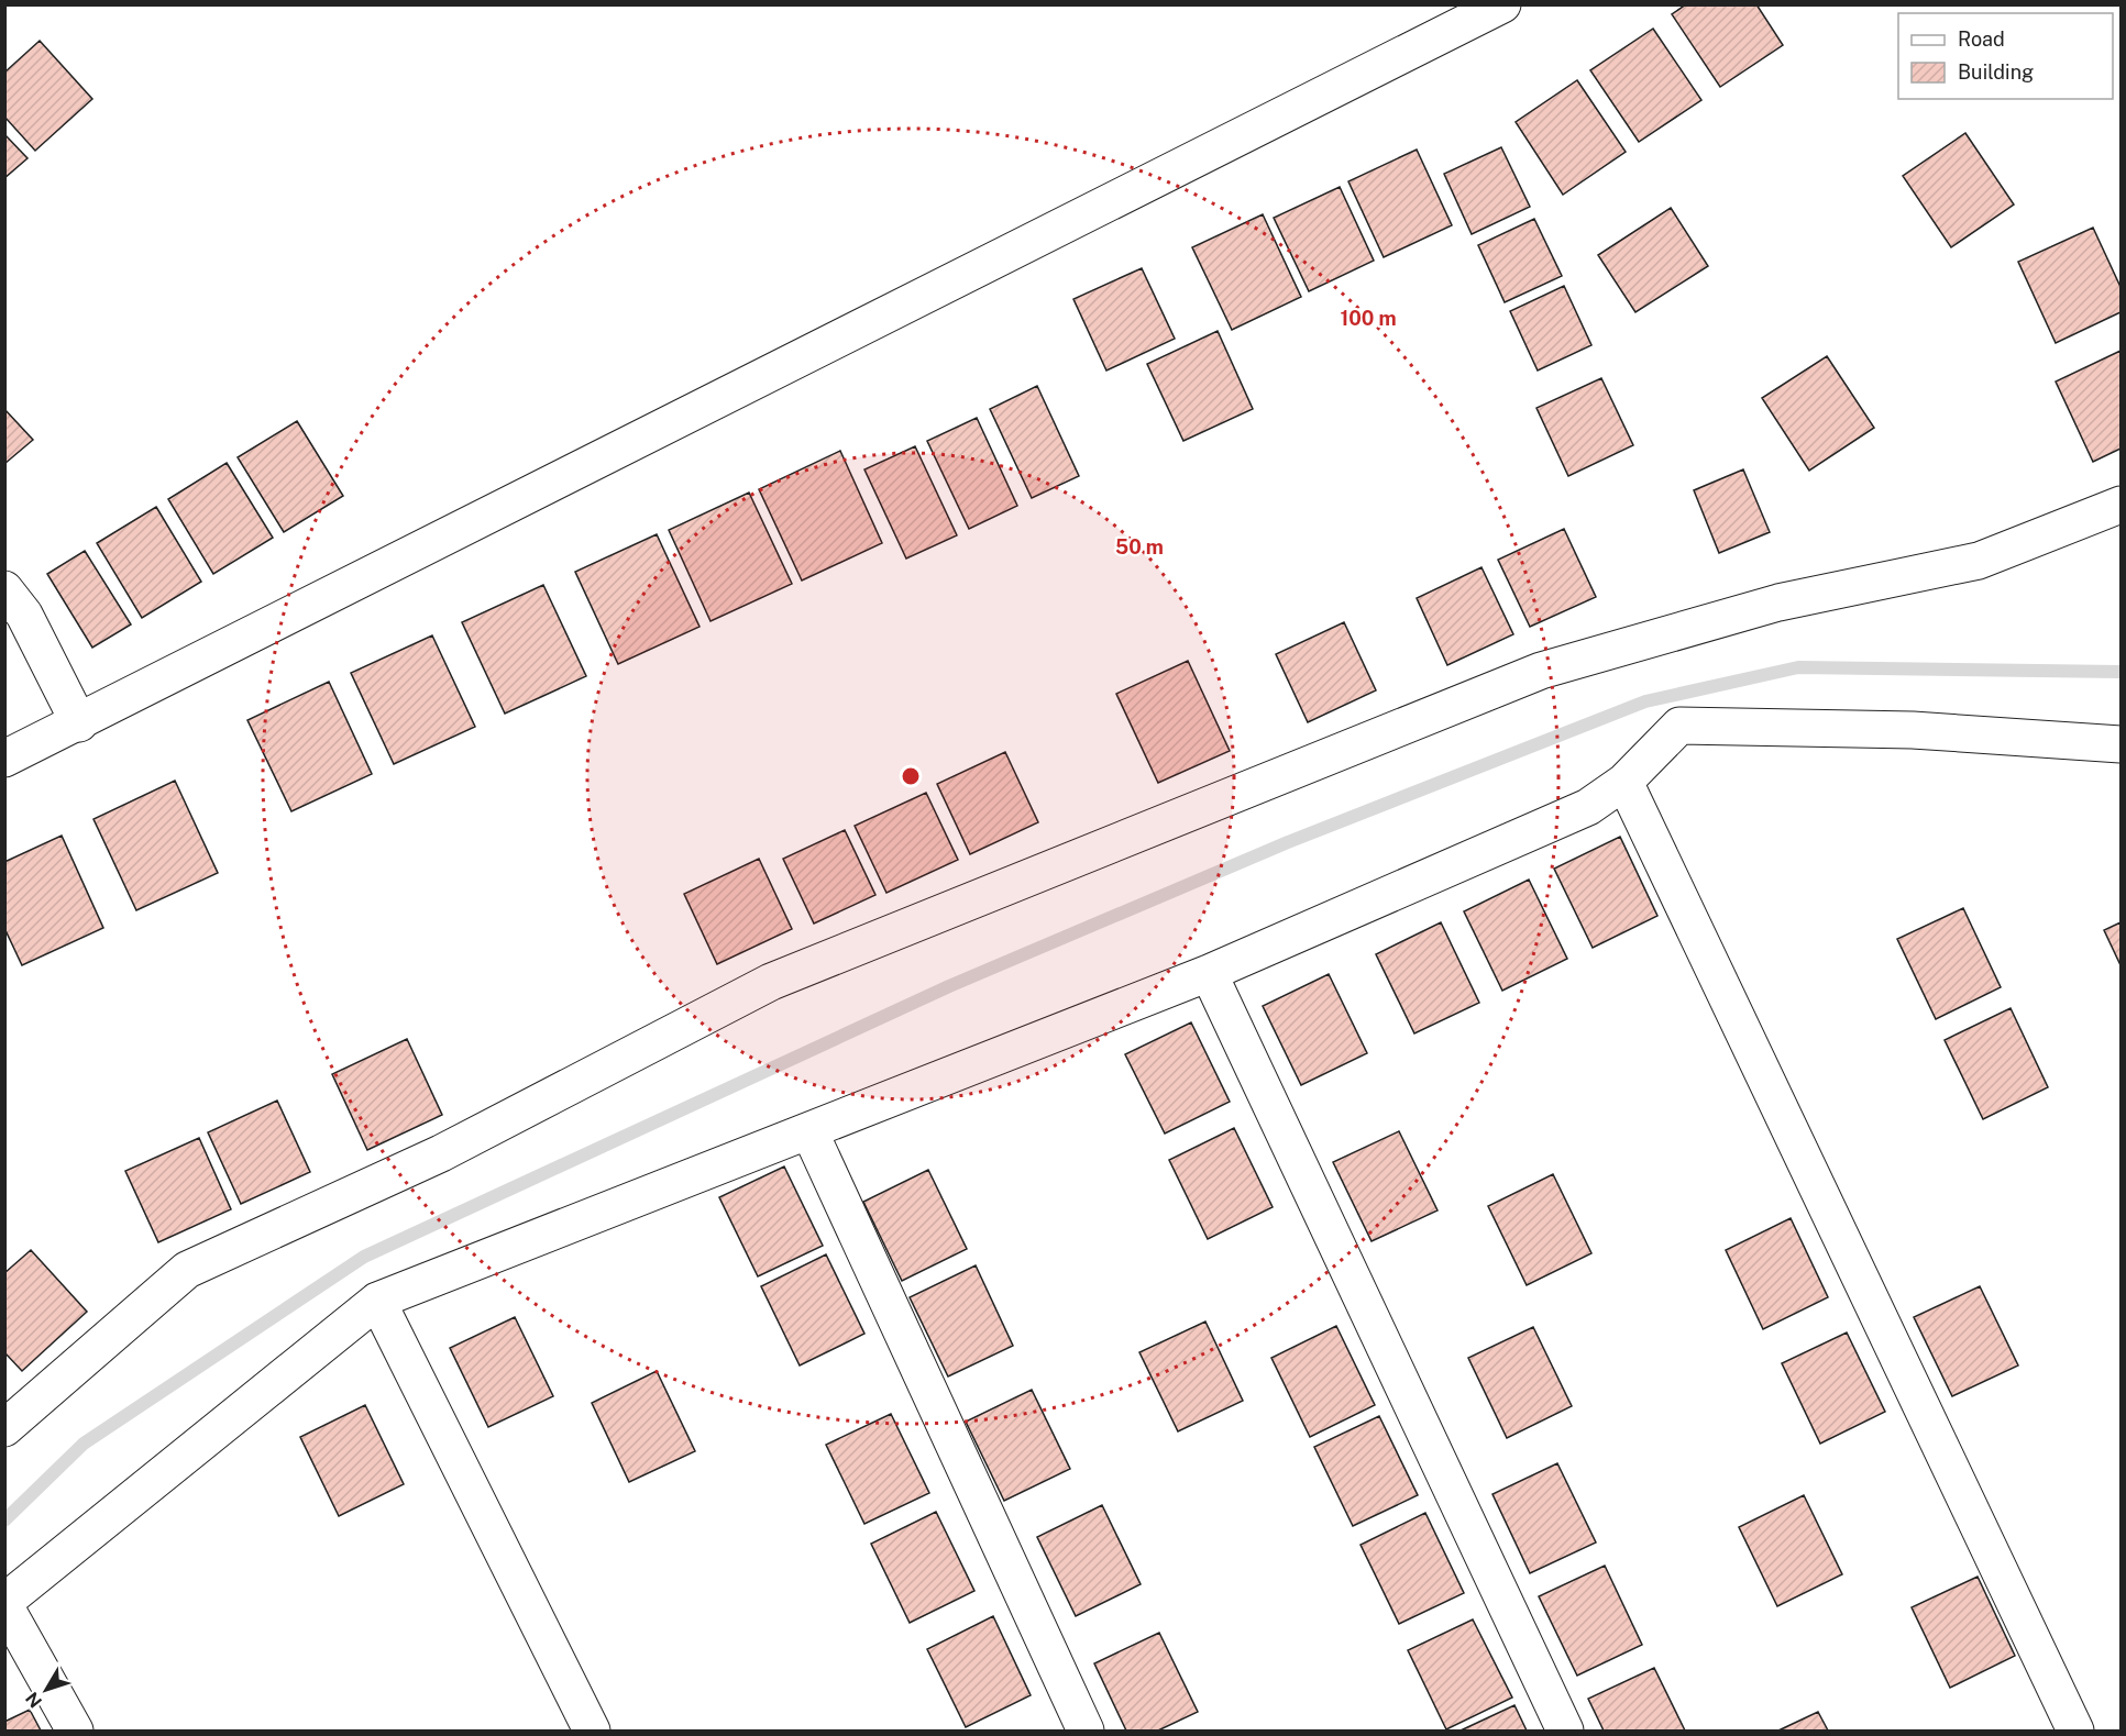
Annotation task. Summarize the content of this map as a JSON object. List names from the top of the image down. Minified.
{"legend":["Road","Building"],"north":"bottom left","rings":["100 m","50 m"]}
